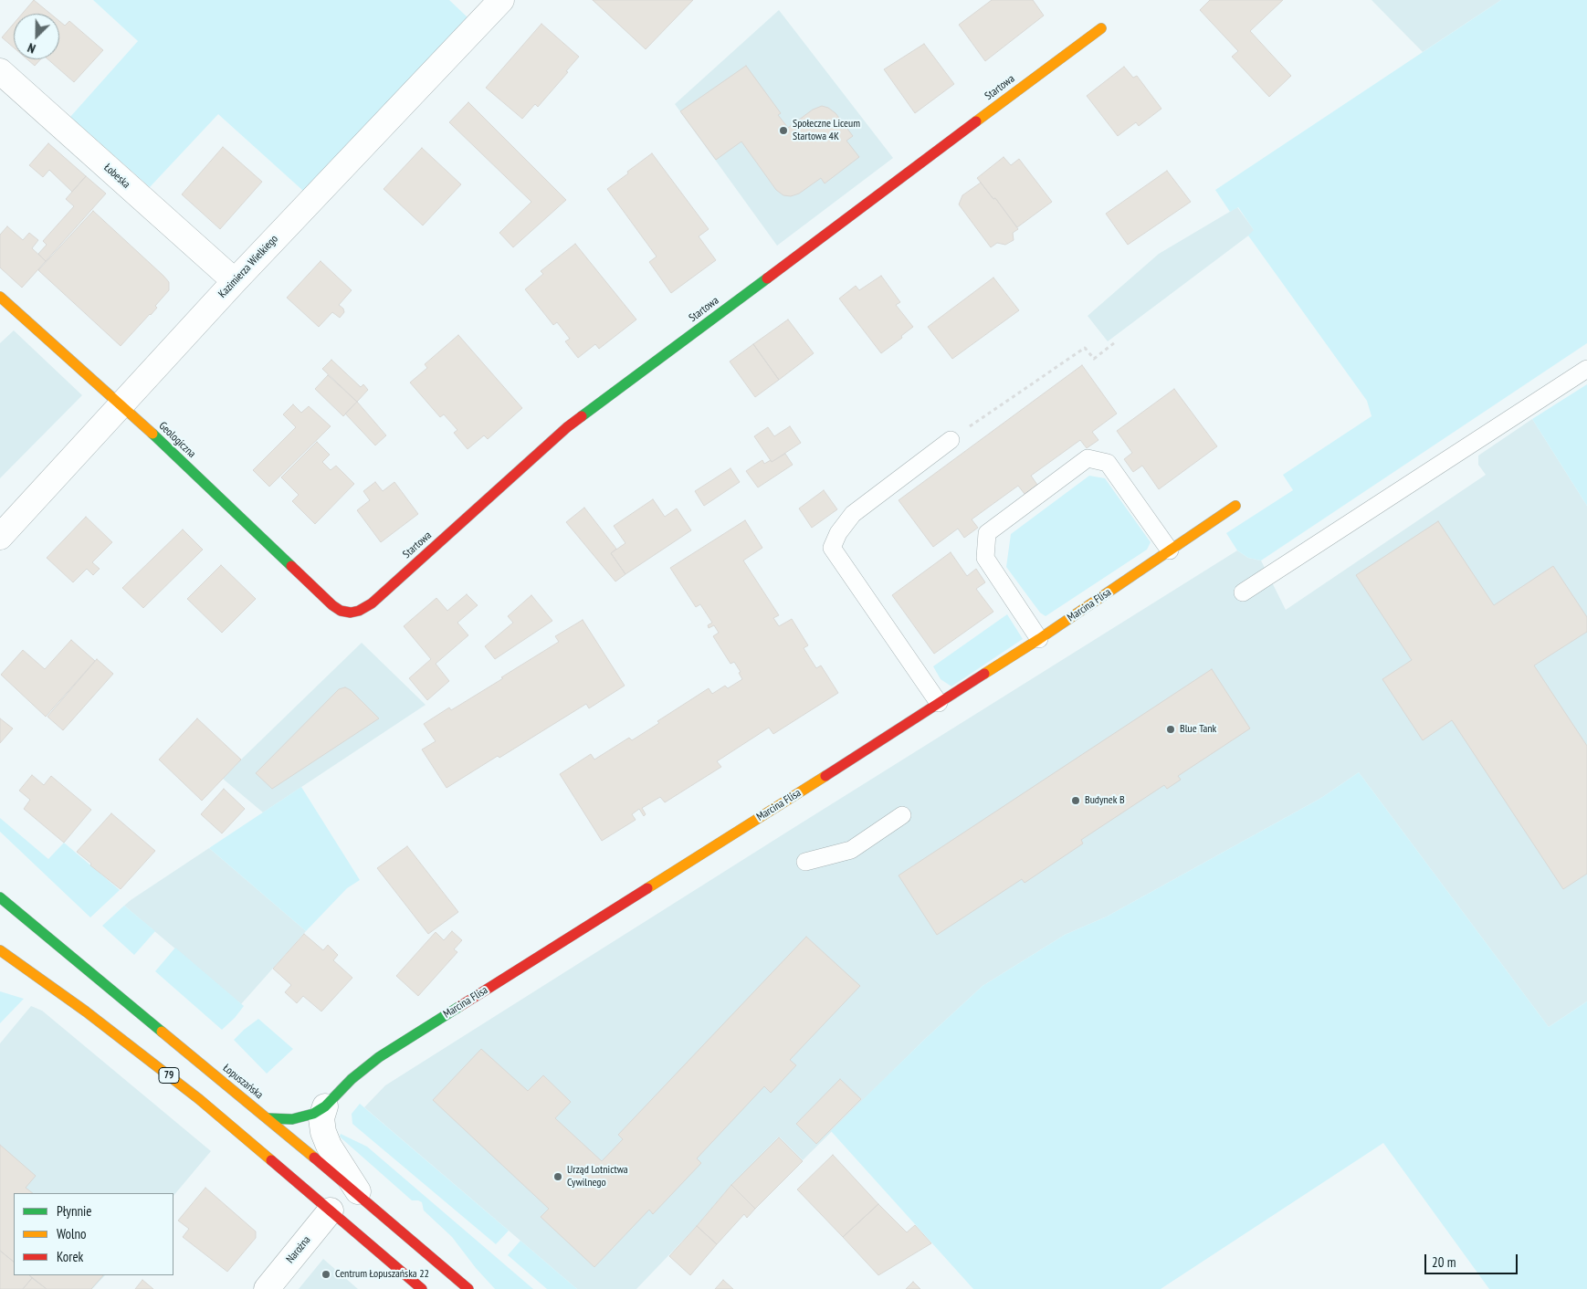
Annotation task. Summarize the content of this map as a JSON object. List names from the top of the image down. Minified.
{"streets":{"street":["Startowa","Łobeska","Kazimierza Wielkiego","Geologiczna","Marcina Flisa","79","Łopuszańska","Narożna"]},"crossings":[["Startowa","Geologiczna"],["Łobeska","Kazimierza Wielkiego"],["Kazimierza Wielkiego","Geologiczna"],["Marcina Flisa","Łopuszańska"],["79","Narożna"]],"places":["Społeczne Liceum Startowa 4K","Blue Tank","Budynek B","Urząd Lotnictwa Cywilnego","Centrum Łopuszańska 22"],"legend":["Płynnie","Wolno","Korek"],"scale_bar":"20 m","north":"bottom left"}
